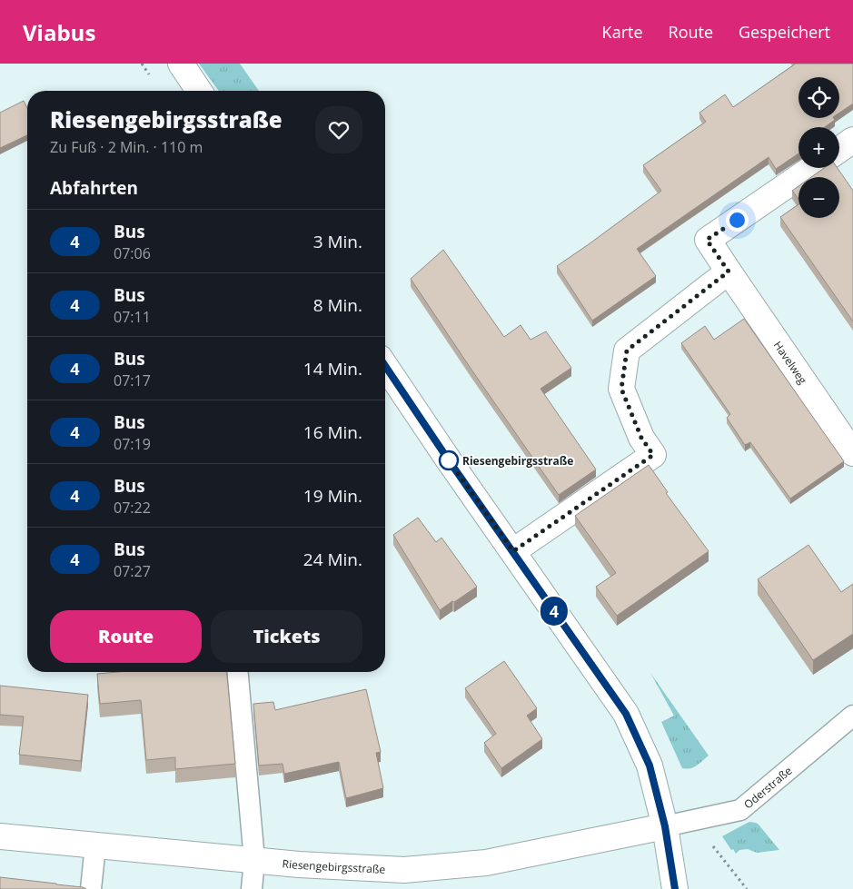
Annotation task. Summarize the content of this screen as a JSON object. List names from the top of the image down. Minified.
{"streets":{"street":["Havelweg","Riesengebirgsstraße"],"lane":["Oderstraße"]},"crossings":[["Oderstraße","Riesengebirgsstraße"]],"places":["Riesengebirgsstraße"],"lines":["bus line 4"],"page":{"header":"Viabus","nav":["Karte","Route","Gespeichert"],"on_map":"4","map_buttons":["+","−"],"heading":[["Riesengebirgsstraße","Zu Fuß · 2 Min. · 110 m"],"Abfahrten"],"list":[{"mark":"4","name":"Bus","note":"07:06","value":"3 Min."},{"mark":"4","name":"Bus","note":"07:11","value":"8 Min."},{"mark":"4","name":"Bus","note":"07:17","value":"14 Min."},{"mark":"4","name":"Bus","note":"07:19","value":"16 Min."},{"mark":"4","name":"Bus","note":"07:22","value":"19 Min."},{"mark":"4","name":"Bus","note":"07:27","value":"24 Min."}],"buttons":["Route","Tickets"]}}
